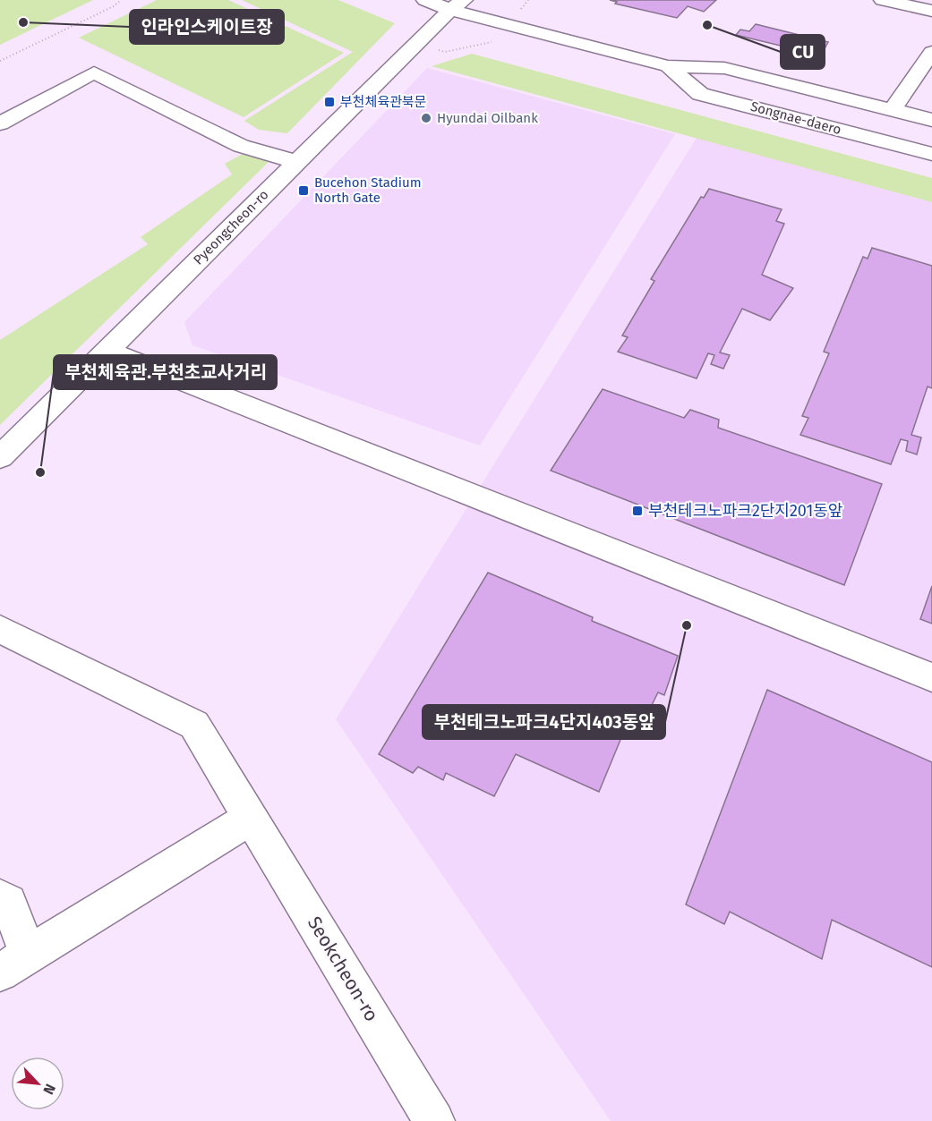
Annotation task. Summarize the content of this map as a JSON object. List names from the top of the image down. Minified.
{"streets":{"street":["Songnae-daero","Pyeongcheon-ro","Seokcheon-ro"]},"crossings":[["Songnae-daero","Pyeongcheon-ro"]],"places":{"other":["인라인스케이트장","CU","Hyundai Oilbank","부천체육관.부천초교사거리","부천테크노파크4단지403동앞"],"transit":["부천체육관북문","Bucehon Stadium North Gate","부천테크노파크2단지201동앞"]},"north":"bottom right"}
